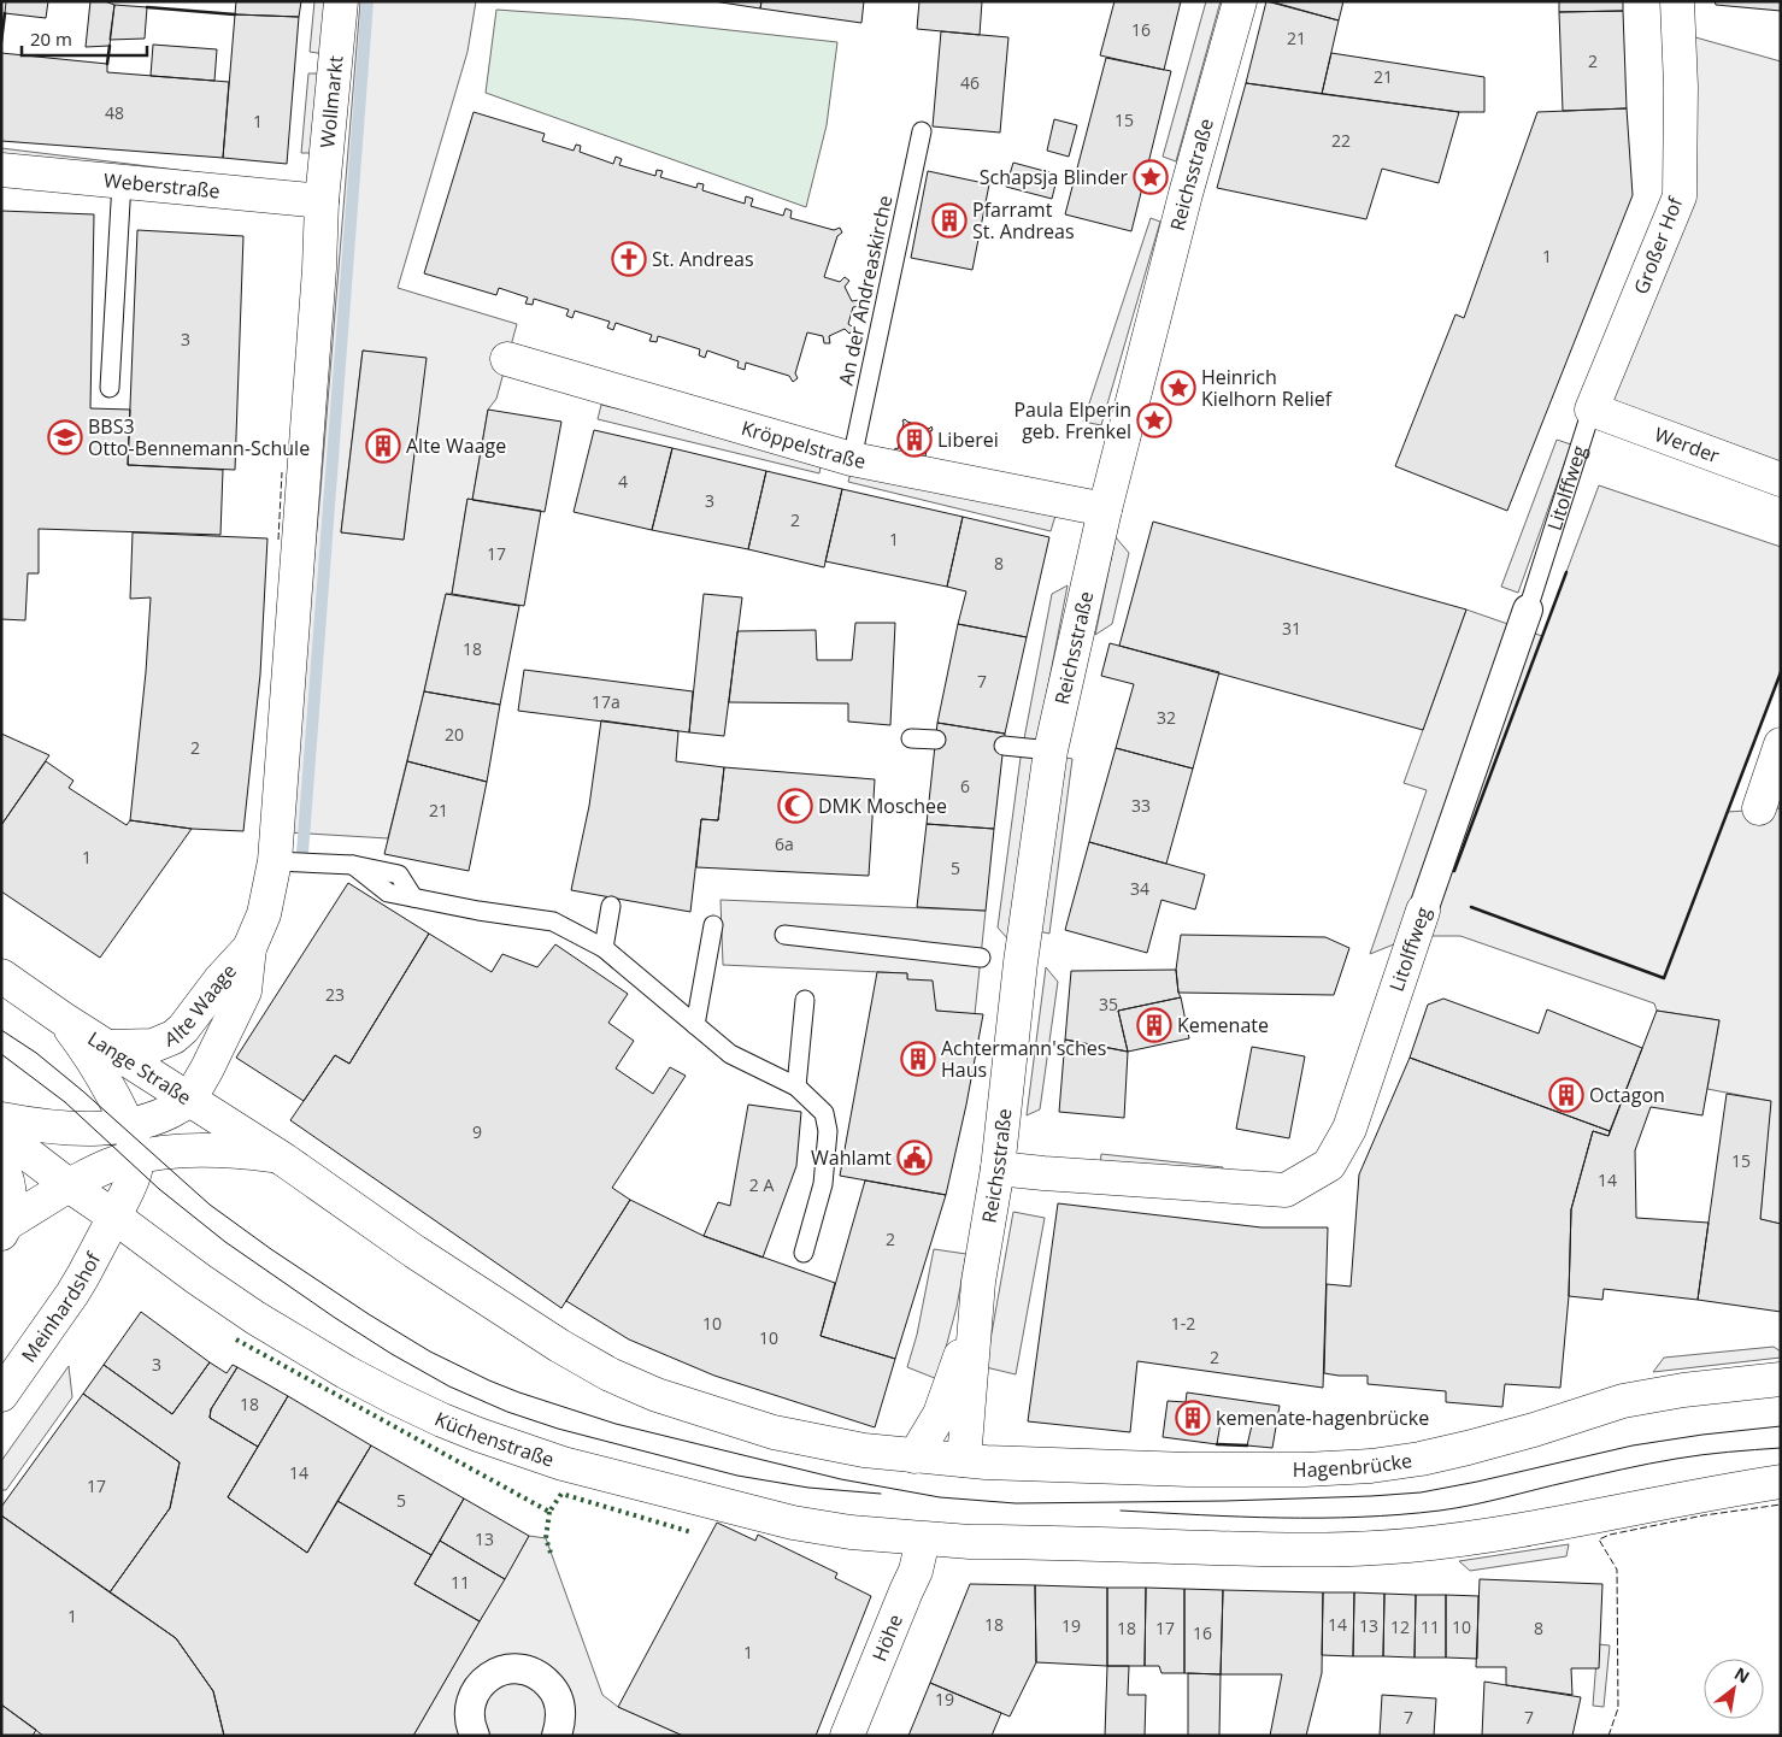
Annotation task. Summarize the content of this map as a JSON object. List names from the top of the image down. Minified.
{"streets":{"street":["Wollmarkt","Reichsstraße","Weberstraße","Großer Hof","Kröppelstraße","Werder","Litolffweg","Alte Waage","Lange Straße","Meinhardshof","Küchenstraße","Hagenbrücke","Höhe"],"lane":["An der Andreaskirche"]},"crossings":[["Wollmarkt","Weberstraße"],["Wollmarkt","Alte Waage"],["Reichsstraße","Kröppelstraße"],["Reichsstraße","Litolffweg"],["Reichsstraße","Hagenbrücke"],["Weberstraße","Alte Waage"],["Großer Hof","Werder"],["Großer Hof","Litolffweg"],["An der Andreaskirche","Kröppelstraße"],["Werder","Litolffweg"],["Alte Waage","Lange Straße"],["Meinhardshof","Küchenstraße"],["Küchenstraße","Höhe"]],"places":{"place":["Schapsja Blinder","Heinrich Kielhorn Relief","Paula Elperin geb. Frenkel"],"building":["Pfarramt St. Andreas","Liberei","Alte Waage","Kemenate","Achtermann'sches Haus","Octagon","kemenate-hagenbrücke"],"church":["St. Andreas"],"school or university":["BBS3 Otto-Bennemann-Schule"],"mosque":["DMK Moschee"],"public building":["Wahlamt"]},"house_numbers":["16","21","2","21","46","48","15","1","22","1","3","4","3","2","1","17","8","31","18","7","17a","32","20","2","6","33","21","6a","1","5","34","23","35","9","15","14","2 A","2","10","1-2","10","2","3","18","14","17","5","13","11","1","18","14","19","13","12","11","10","18","17","8","16","1","19","7","7"],"scale_bar":"20 m","north":"top right"}
